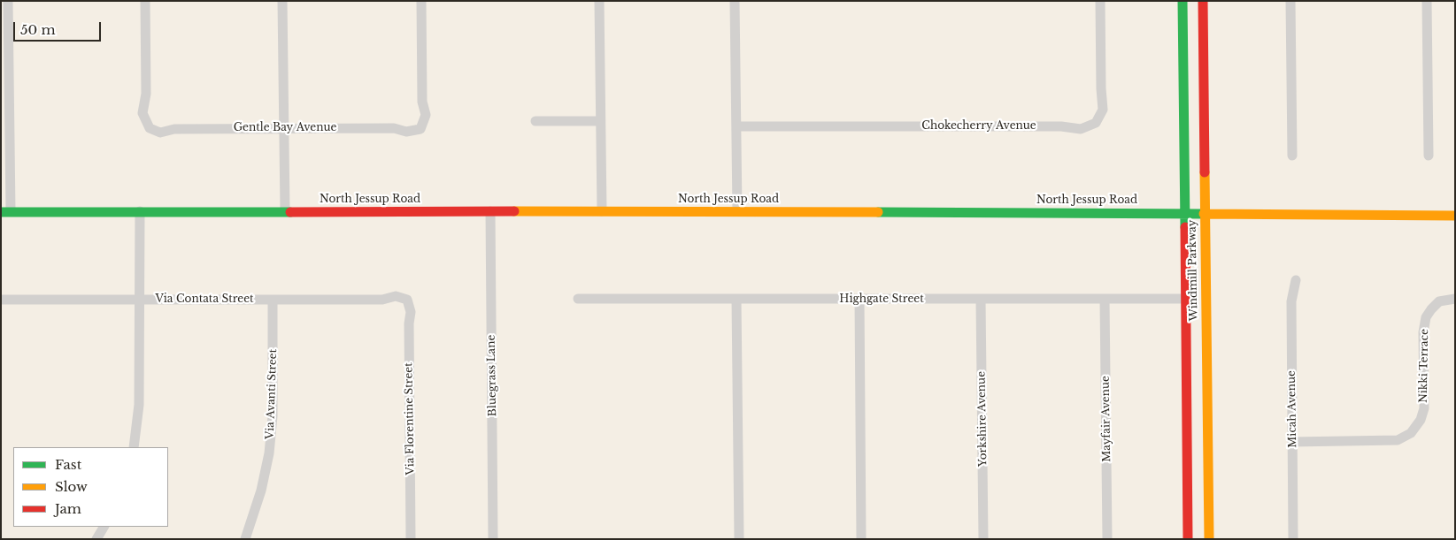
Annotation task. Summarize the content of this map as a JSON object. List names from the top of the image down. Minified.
{"streets":{"street":["Chokecherry Avenue","Gentle Bay Avenue","North Jessup Road","Windmill Parkway","Via Contata Street","Highgate Street","Nikki Terrace","Bluegrass Lane","Via Avanti Street","Micah Avenue","Via Florentine Street","Yorkshire Avenue","Mayfair Avenue"]},"crossings":[["North Jessup Road","Windmill Parkway"],["North Jessup Road","Bluegrass Lane"],["Windmill Parkway","Highgate Street"],["Via Contata Street","Via Avanti Street"],["Via Contata Street","Via Florentine Street"],["Highgate Street","Yorkshire Avenue"],["Highgate Street","Mayfair Avenue"],["Nikki Terrace","Micah Avenue"]],"legend":["Fast","Slow","Jam"],"scale_bar":"50 m"}
